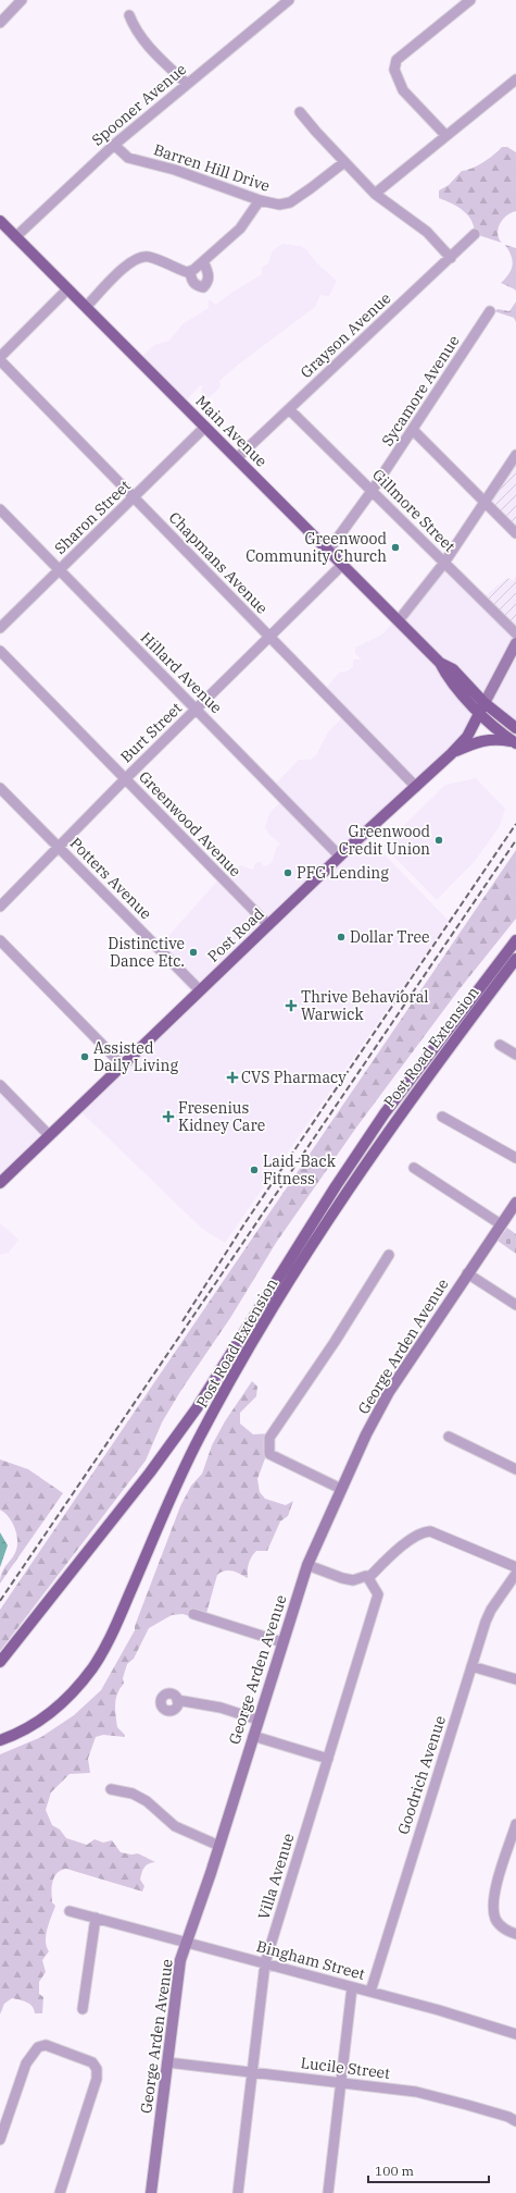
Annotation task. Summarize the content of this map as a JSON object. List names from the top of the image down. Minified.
{"streets":{"main road":["Main Avenue","Post Road","Post Road Extension"],"street":["Spooner Avenue","Barren Hill Drive","Grayson Avenue","Sycamore Avenue","Gillmore Street","Sharon Street","Chapmans Avenue","Hillard Avenue","Burt Street","Greenwood Avenue","Potters Avenue","George Arden Avenue","Goodrich Avenue","Villa Avenue","Bingham Street","Lucile Street"]},"crossings":[["Spooner Avenue","Barren Hill Drive"],["Spooner Avenue","Main Avenue"],["Grayson Avenue","Main Avenue"],["Grayson Avenue","Gillmore Street"],["Sycamore Avenue","Main Avenue"],["Sycamore Avenue","Gillmore Street"],["Main Avenue","Sharon Street"],["Main Avenue","Burt Street"],["Main Avenue","Post Road"],["Sharon Street","Chapmans Avenue"],["Sharon Street","Hillard Avenue"],["Chapmans Avenue","Burt Street"],["Chapmans Avenue","Post Road"],["Hillard Avenue","Burt Street"],["Hillard Avenue","Post Road"],["Burt Street","Greenwood Avenue"],["Burt Street","Potters Avenue"],["Greenwood Avenue","Post Road"],["Potters Avenue","Post Road"],["George Arden Avenue","Bingham Street"],["George Arden Avenue","Lucile Street"],["Goodrich Avenue","Bingham Street"],["Villa Avenue","Bingham Street"],["Villa Avenue","Lucile Street"]],"places":{"other":["Greenwood Community Church","Greenwood Credit Union","PFG Lending","Dollar Tree","Distinctive Dance Etc.","Assisted Daily Living","Laid-Back Fitness"],"health":["Thrive Behavioral Warwick","CVS Pharmacy","Fresenius Kidney Care"]},"scale_bar":"100 m"}
